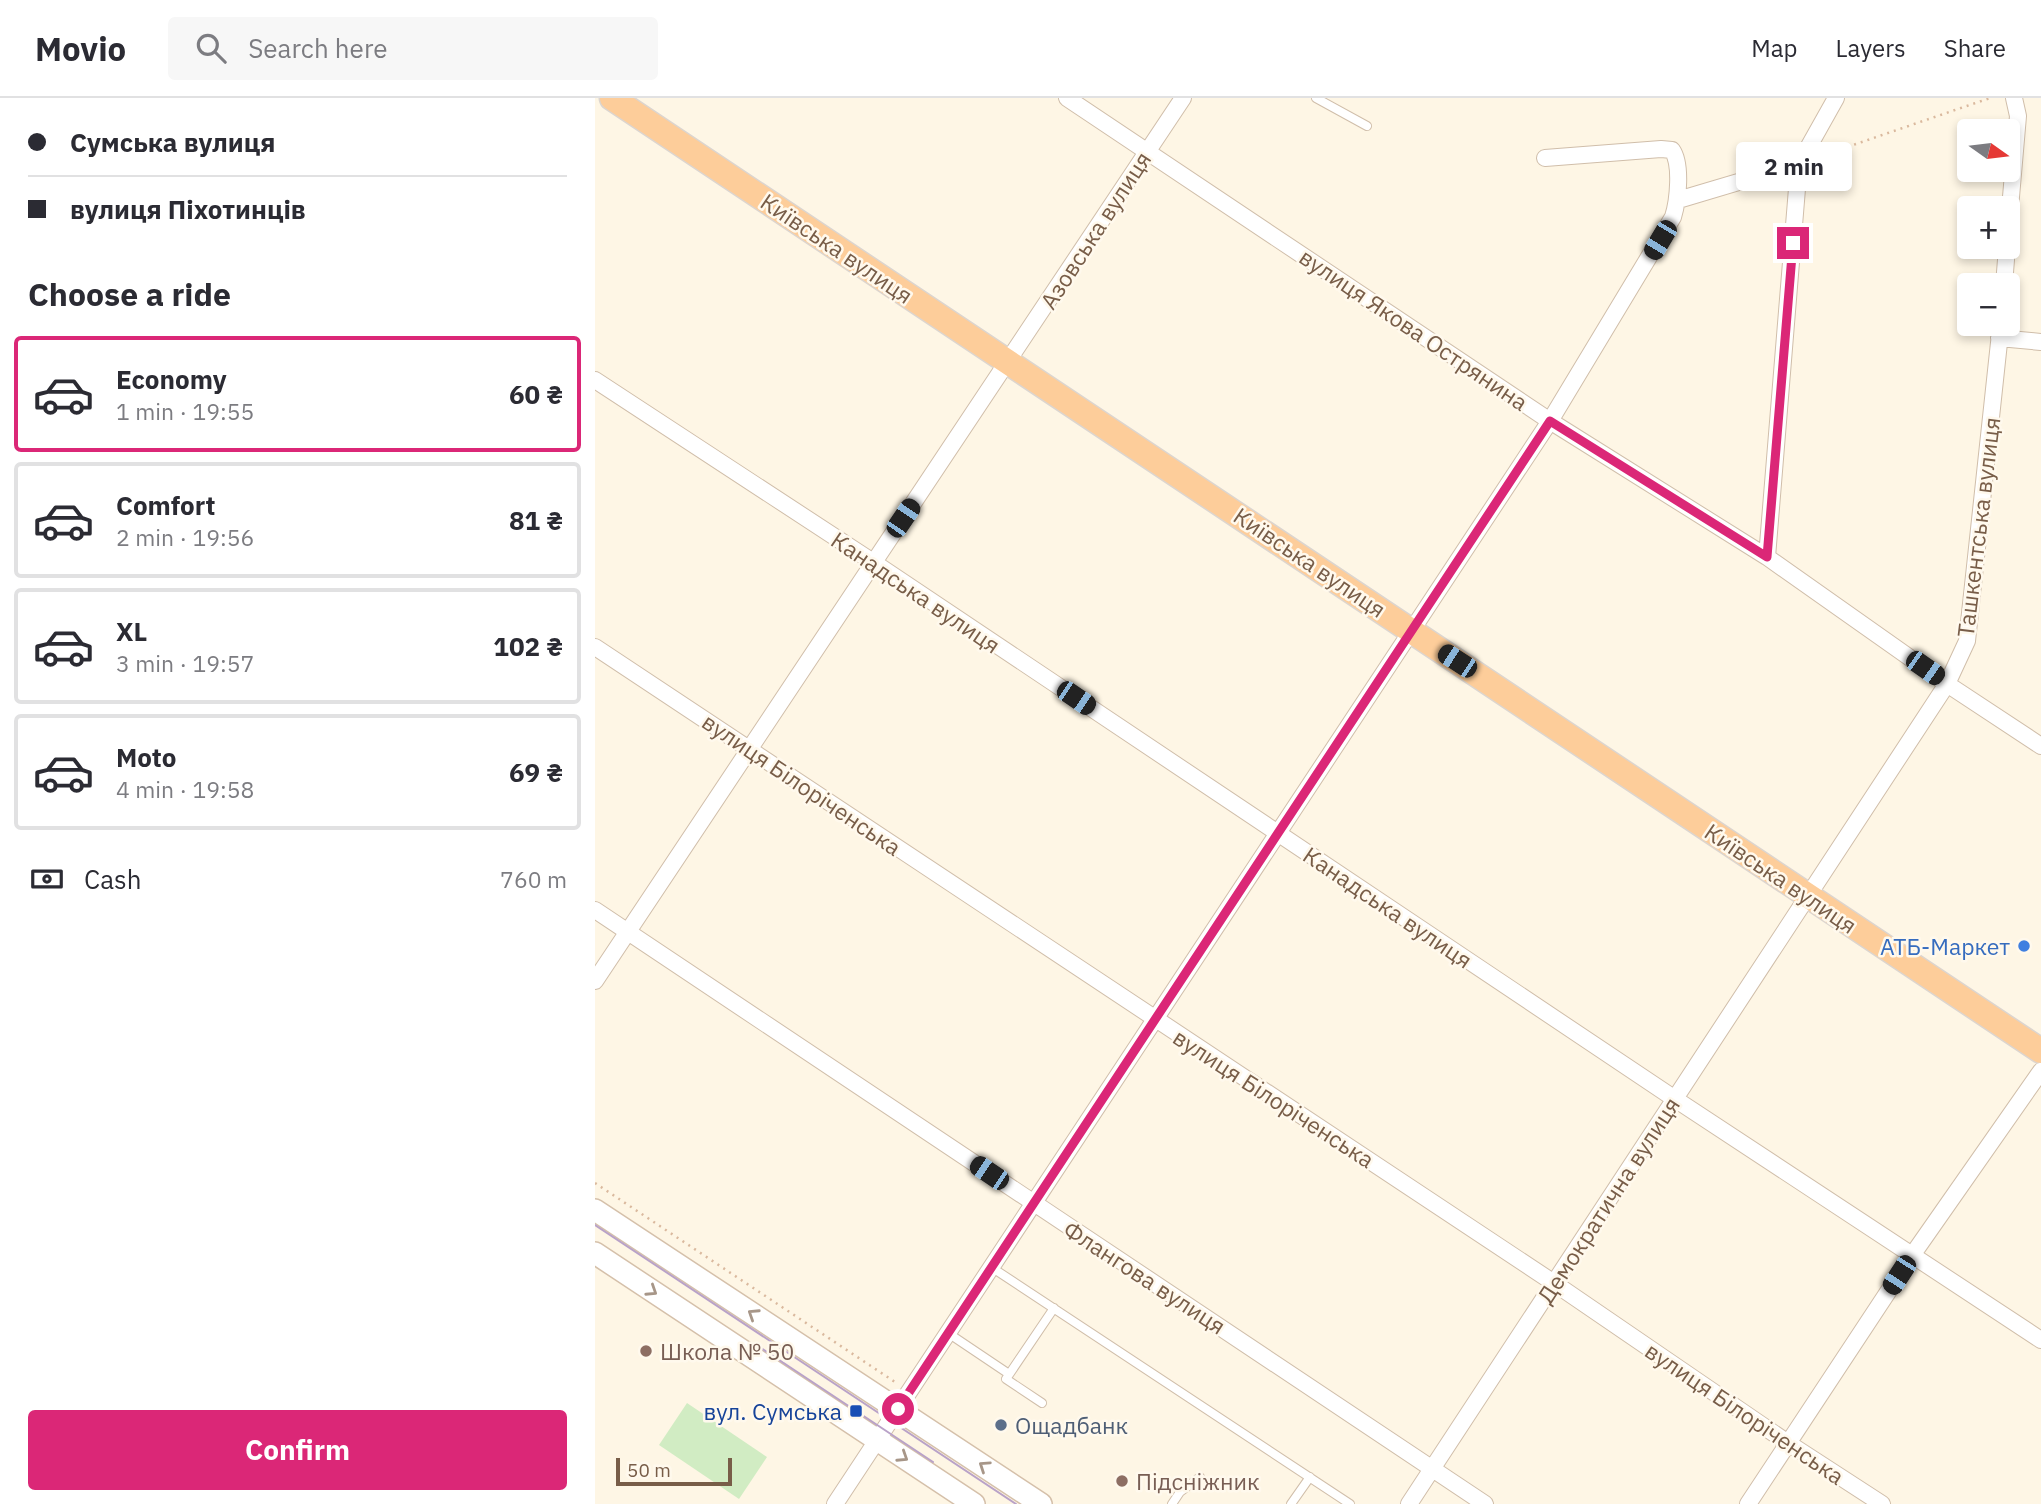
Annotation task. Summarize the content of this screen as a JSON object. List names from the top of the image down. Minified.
{"streets":{"highway":["Київська вулиця"],"street":["Азовська вулиця","вулиця Якова Острянина","Ташкентська вулиця","Канадська вулиця","вулиця Білоріченська","Демократична вулиця","Флангова вулиця"]},"crossings":[["Азовська вулиця","Київська вулиця"],["Азовська вулиця","вулиця Якова Острянина"],["Азовська вулиця","Канадська вулиця"],["Азовська вулиця","вулиця Білоріченська"],["Азовська вулиця","Флангова вулиця"],["Київська вулиця","Ташкентська вулиця"],["Київська вулиця","Демократична вулиця"],["вулиця Якова Острянина","Ташкентська вулиця"],["Ташкентська вулиця","Демократична вулиця"],["Канадська вулиця","Демократична вулиця"],["вулиця Білоріченська","Демократична вулиця"],["Демократична вулиця","Флангова вулиця"]],"places":{"other":["АТБ-Маркет","Школа № 50","Ощадбанк","Підсніжник"],"transit":["вул. Сумська"]},"scale_bar":"50 m","north":"right","page":{"header":"Movio","search":"Search here","nav":["Map","Layers","Share"],"banner":["Сумська вулиця","вулиця Піхотинців"],"map_buttons":["+","−"],"bubble":"2 min","heading":"Choose a ride","list":[{"name":"Economy","note":"1 min · 19:55","value":"60 ₴"},{"name":"Comfort","note":"2 min · 19:56","value":"81 ₴"},{"name":"XL","note":"3 min · 19:57","value":"102 ₴"},{"name":"Moto","note":"4 min · 19:58","value":"69 ₴"}],"pay":["Cash","760 m"],"buttons":"Confirm","scale":"50 m"}}
